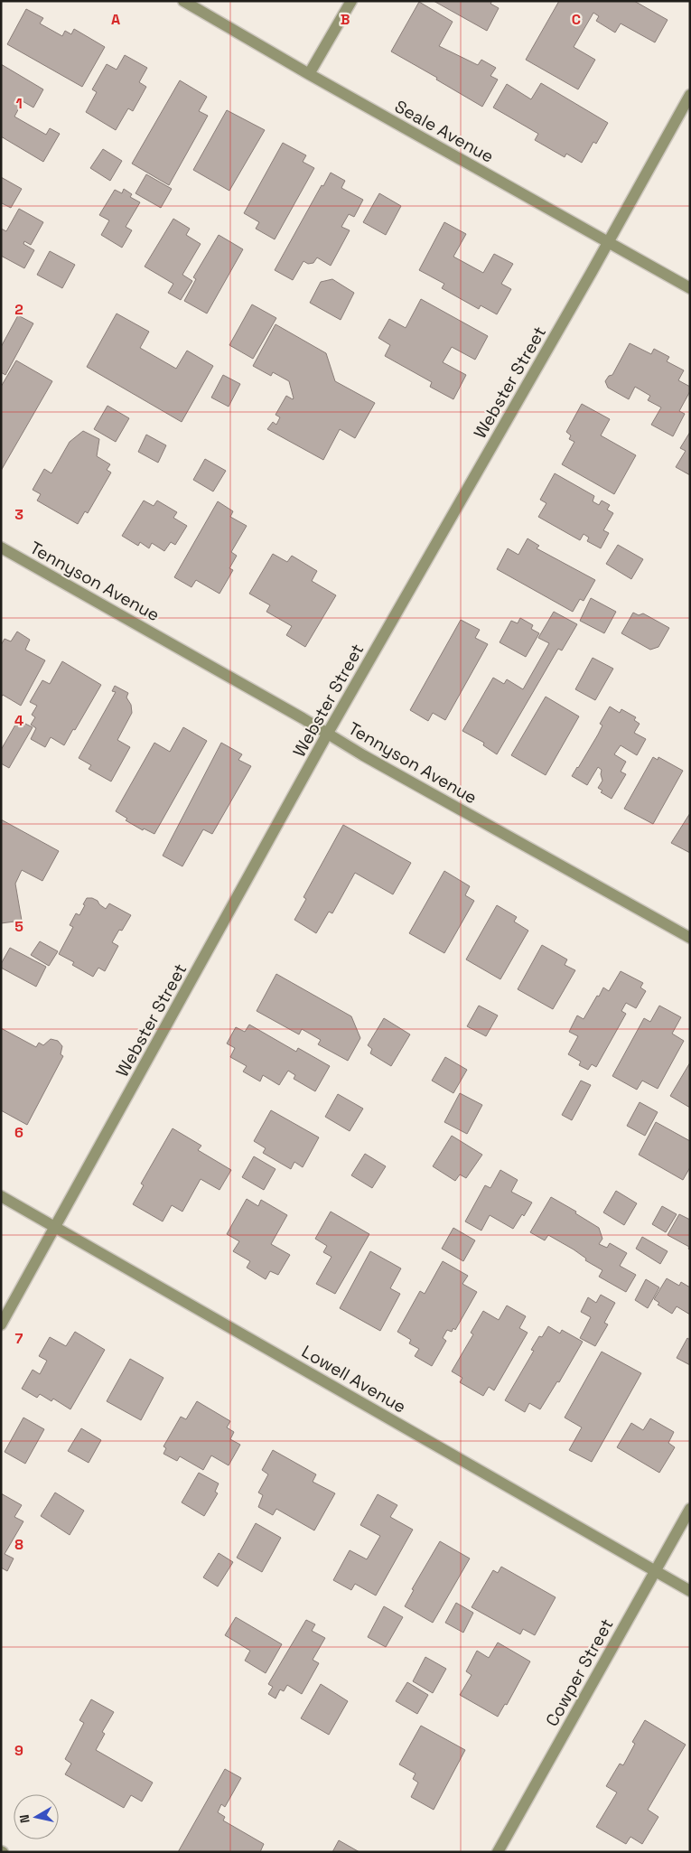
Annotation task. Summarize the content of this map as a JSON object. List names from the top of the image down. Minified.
{"streets":{"street":["Seale Avenue","Webster Street","Tennyson Avenue","Lowell Avenue","Cowper Street"]},"crossings":[["Seale Avenue","Webster Street"],["Webster Street","Tennyson Avenue"],["Webster Street","Lowell Avenue"],["Lowell Avenue","Cowper Street"]],"north":"left","grid":{"columns":["A","B","C"],"rows":["1","2","3","4","5","6","7","8","9"]}}
